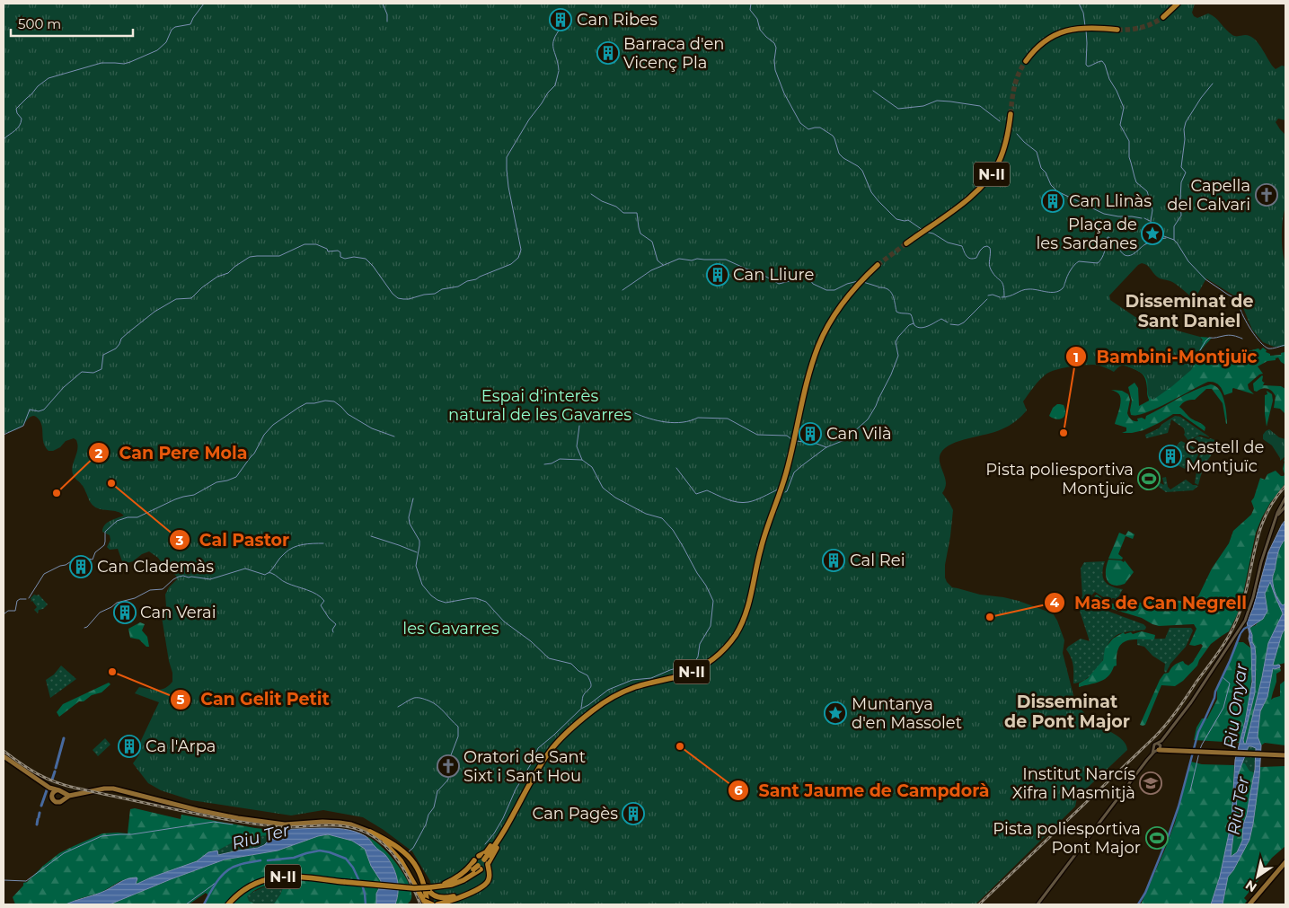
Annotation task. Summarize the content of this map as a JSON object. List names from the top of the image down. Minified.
{"streets":{"highway":["N-II"]},"districts":["Disseminat de Sant Daniel","Disseminat de Pont Major"],"water":["Riu Onyar","Riu Ter"],"parks":["Espai d'interès natural de les Gavarres","les Gavarres"],"places":{"building":["Can Ribes","Barraca d'en Vicenç Pla","Can Llinàs","Can Lliure","Can Vilà","Castell de Montjuïc","Cal Rei","Can Clademàs","Can Verai","Ca l'Arpa","Can Pagès"],"church":["Capella del Calvari","Oratori de Sant Sixt i Sant Hou"],"place":["Plaça de les Sardanes","Muntanya d'en Massolet"],"other":["Bambini-Montjuïc","Cal Pastor","Can Pere Mola","Mas de Can Negrell","Can Gelit Petit","Sant Jaume de Campdorà"],"sports":["Pista poliesportiva Montjuïc","Pista poliesportiva Pont Major"],"school or university":["Institut Narcís Xifra i Masmitjà"]},"scale_bar":"500 m","north":"bottom left"}
